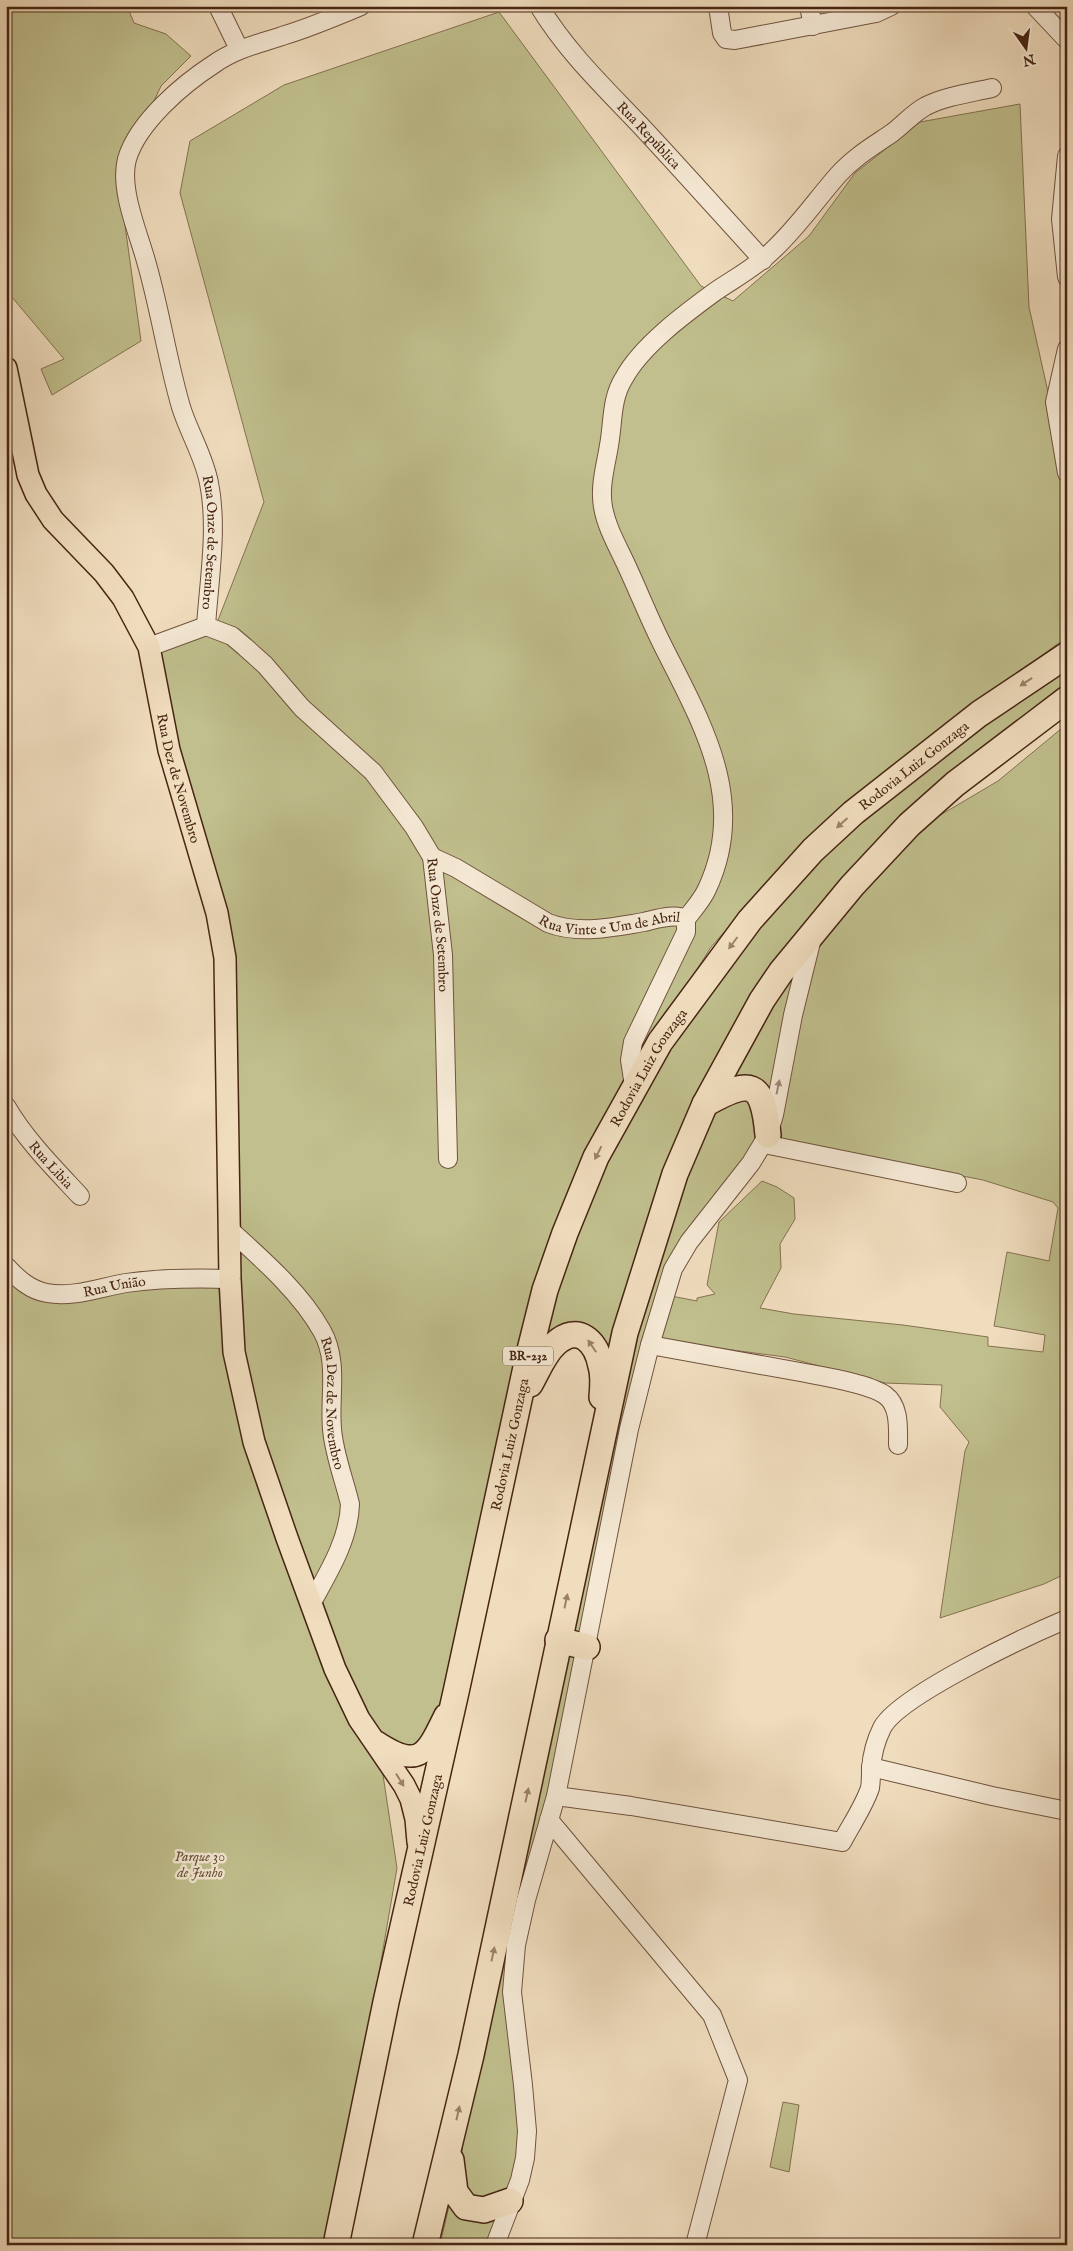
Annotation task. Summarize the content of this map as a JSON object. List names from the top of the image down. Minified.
{"streets":{"highway":["Rodovia Luiz Gonzaga","BR-232"],"main road":["Rua Dez de Novembro"],"street":["Rua República","Rua Onze de Setembro","Rua Vinte e Um de Abril","Rua Libia","Rua União"]},"crossings":[["Rua Onze de Setembro","Rua Vinte e Um de Abril"],["Rodovia Luiz Gonzaga","Rua Dez de Novembro"],["Rodovia Luiz Gonzaga","Rua Vinte e Um de Abril"],["Rodovia Luiz Gonzaga","BR-232"],["Rua Dez de Novembro","Rua União"]],"parks":["Parque 30 de Junho"],"north":"bottom"}
